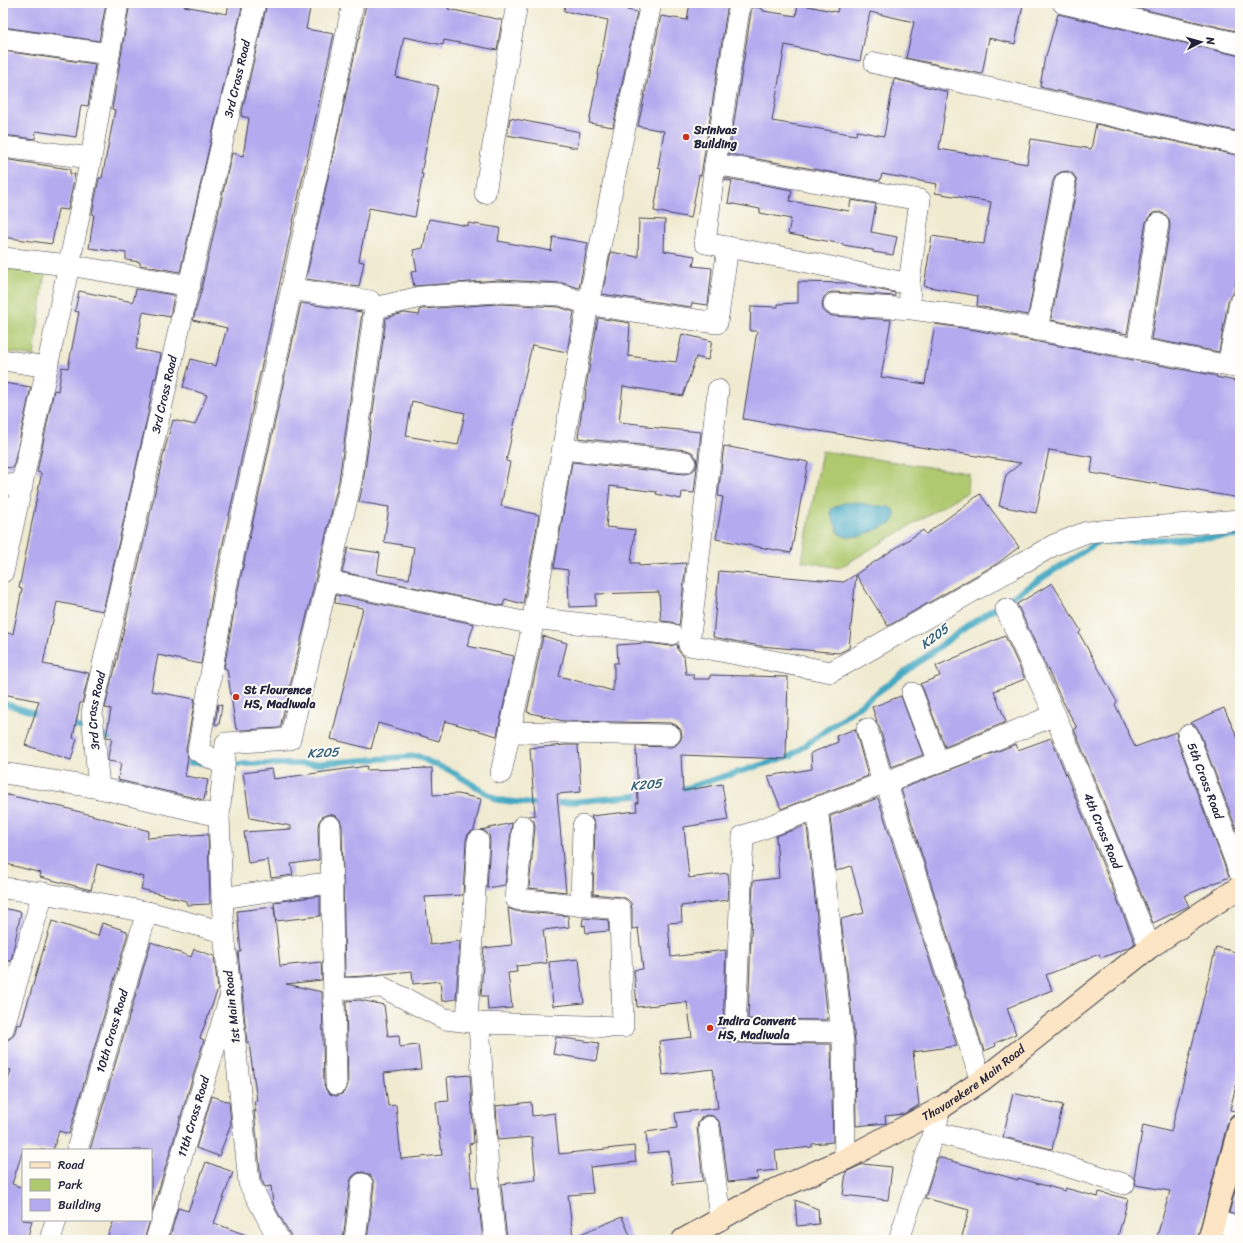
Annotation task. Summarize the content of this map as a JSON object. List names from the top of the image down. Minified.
{"streets":{"main road":["Thavarekere Main Road"],"street":["3rd Cross Road","5th Cross Road","4th Cross Road","1st Main Road","10th Cross Road","11th Cross Road"]},"crossings":[["4th Cross Road","Thavarekere Main Road"],["1st Main Road","11th Cross Road"]],"water":["K205"],"places":["Srinivas Building","St Flourence HS, Madiwala","Indira Convent HS, Madiwala"],"legend":["Road","Park","Building"],"north":"right"}
